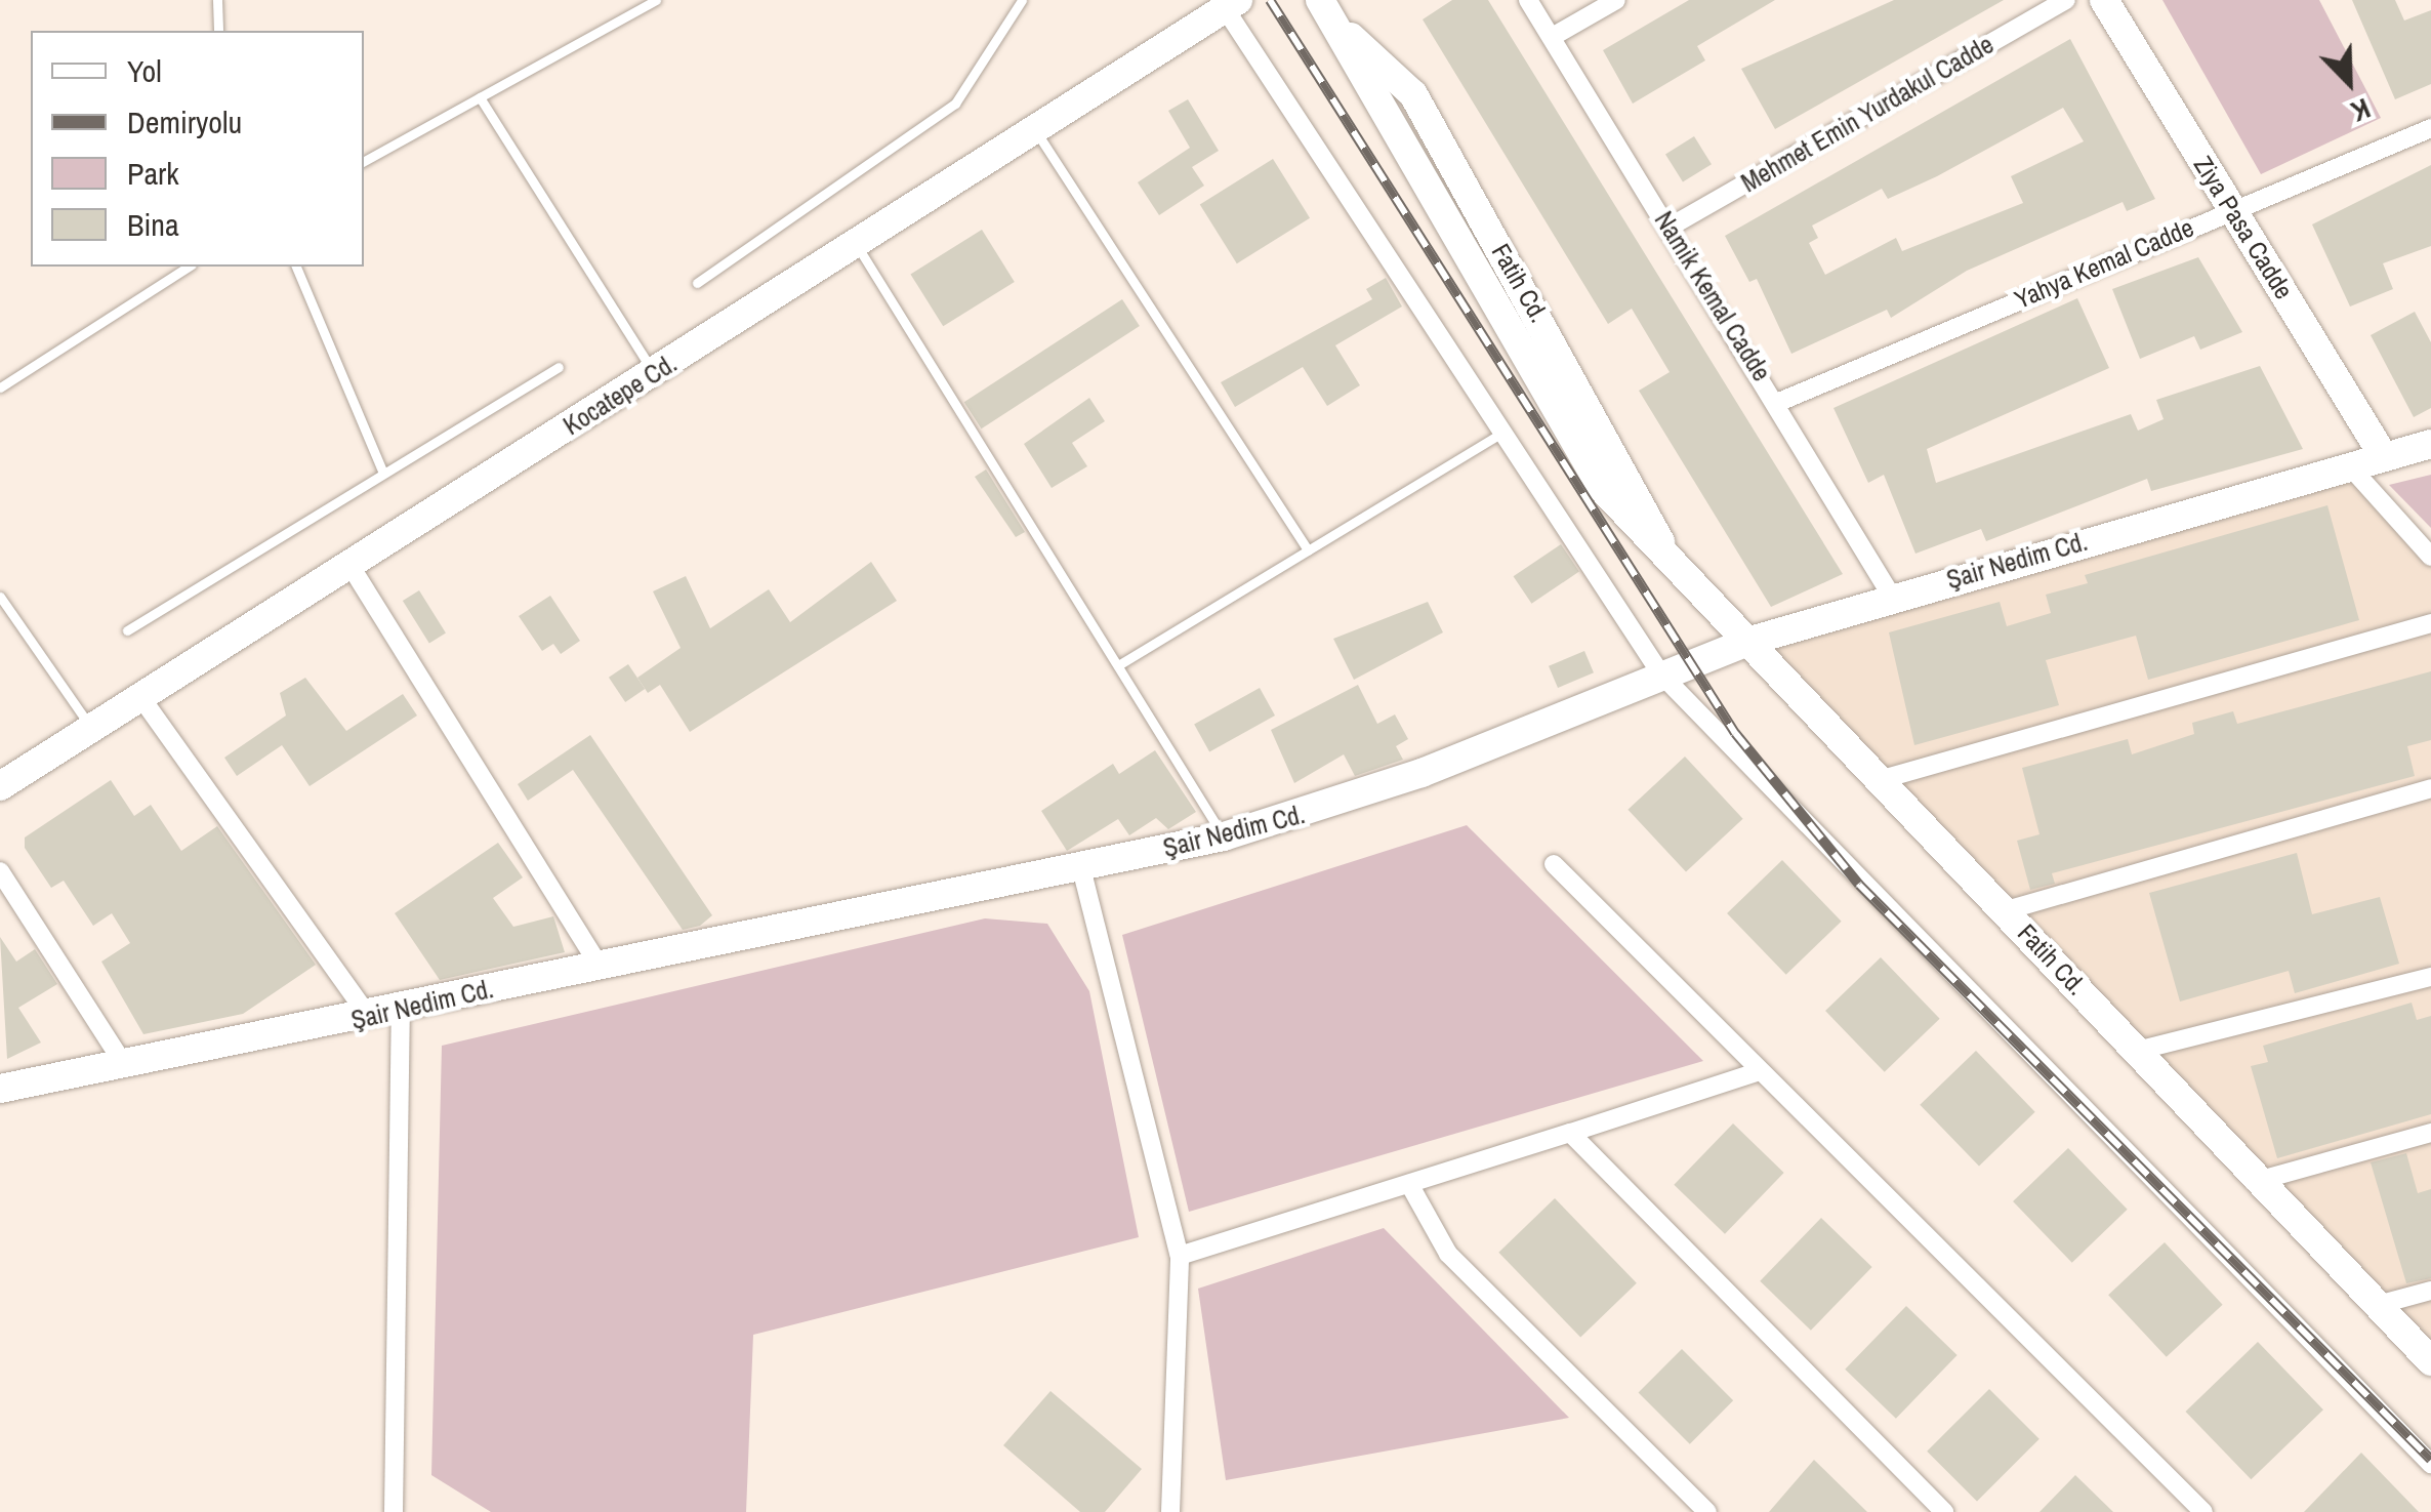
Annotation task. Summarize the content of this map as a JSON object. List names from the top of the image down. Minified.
{"streets":{"street":["Mehmet Emin Yurdakul Cadde","Ziya Pasa Cadde","Yahya Kemal Cadde","Fatih Cd.","Namik Kemal Cadde","Kocatepe Cd.","Şair Nedim Cd."]},"crossings":[["Mehmet Emin Yurdakul Cadde","Namik Kemal Cadde"],["Ziya Pasa Cadde","Yahya Kemal Cadde"],["Ziya Pasa Cadde","Şair Nedim Cd."],["Yahya Kemal Cadde","Namik Kemal Cadde"],["Fatih Cd.","Şair Nedim Cd."],["Namik Kemal Cadde","Şair Nedim Cd."]],"legend":["Yol","Demiryolu","Park","Bina"],"north":"bottom right"}
